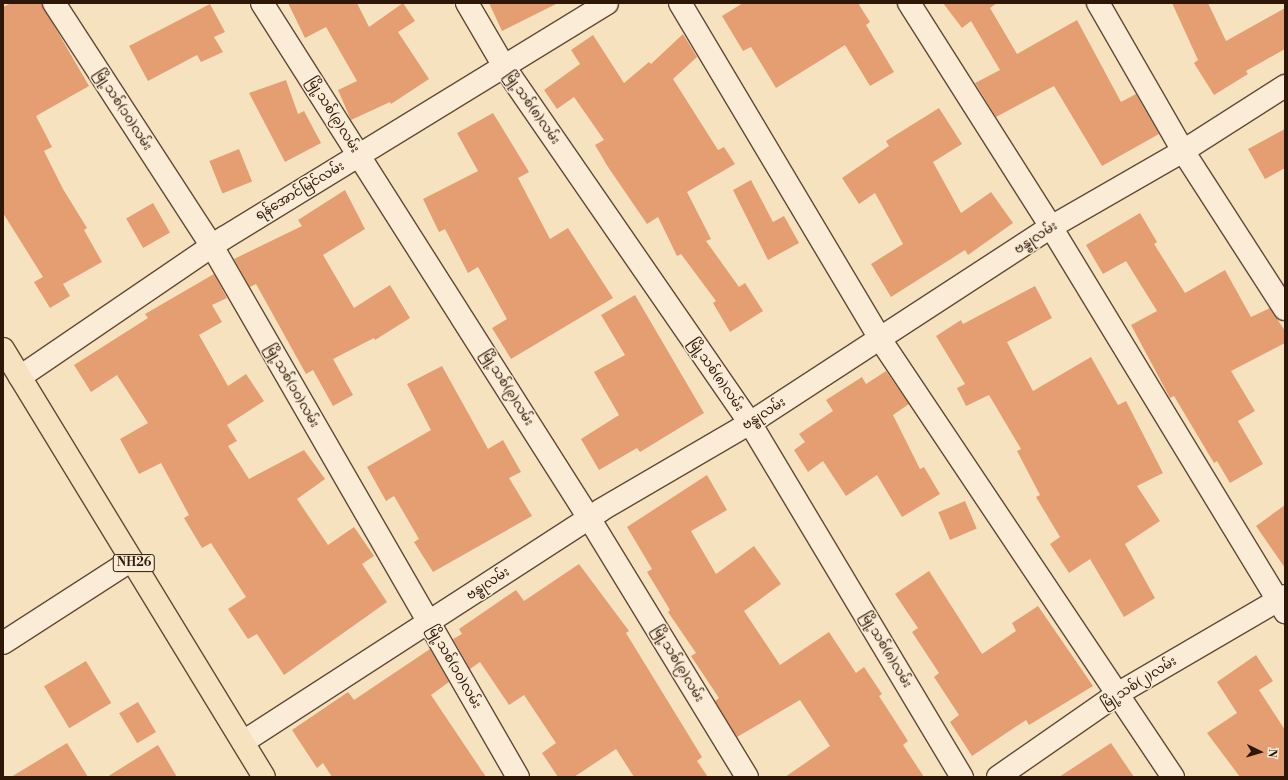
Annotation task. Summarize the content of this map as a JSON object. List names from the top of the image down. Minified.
{"streets":{"highway":["NH26"],"street":["မြို့သစ်(၈)လမ်း","မြို့သစ်(၁၀)လမ်း","မြို့သစ်(၉)လမ်း","ရန်အောင်မြင်လမ်း","ဗန္ဓုလမ်း","မြို့သစ်(၂)လမ်း"]},"crossings":[["မြို့သစ်(၈)လမ်း","ရန်အောင်မြင်လမ်း"],["မြို့သစ်(၈)လမ်း","ဗန္ဓုလမ်း"],["မြို့သစ်(၁၀)လမ်း","ရန်အောင်မြင်လမ်း"],["မြို့သစ်(၁၀)လမ်း","ဗန္ဓုလမ်း"],["မြို့သစ်(၉)လမ်း","ရန်အောင်မြင်လမ်း"],["မြို့သစ်(၉)လမ်း","ဗန္ဓုလမ်း"],["ရန်အောင်မြင်လမ်း","NH26"],["ဗန္ဓုလမ်း","NH26"]],"north":"right"}
